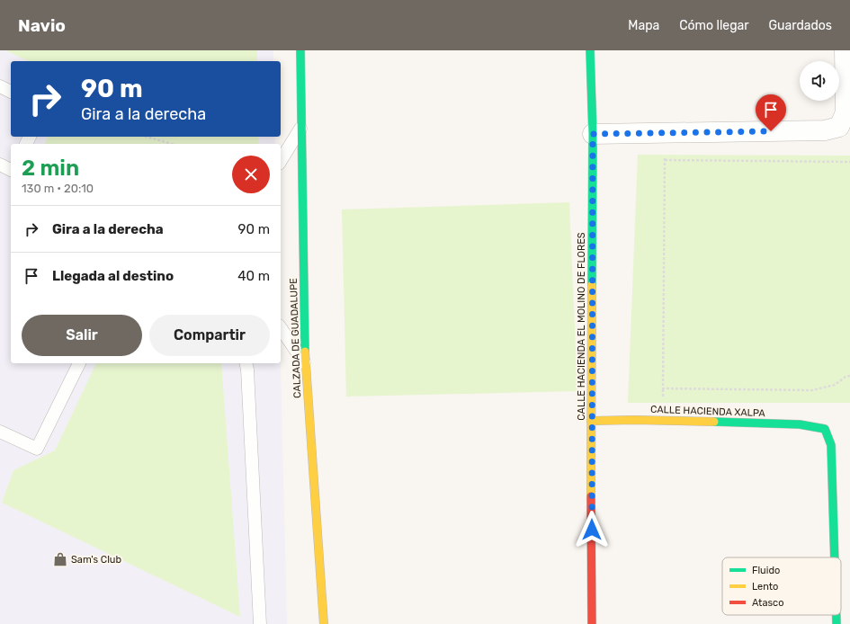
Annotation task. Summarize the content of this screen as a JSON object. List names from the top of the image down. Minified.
{"streets":{"street":["CALLE HACIENDA EL MOLINO DE FLORES","CALZADA DE GUADALUPE","CALLE HACIENDA XALPA"]},"crossings":[["CALLE HACIENDA EL MOLINO DE FLORES","CALLE HACIENDA XALPA"]],"places":{"shop":["Sam's Club"]},"legend":["Fluido","Lento","Atasco"],"page":{"header":"Navio","nav":["Mapa","Cómo llegar","Guardados"],"turn":["90 m","Gira a la derecha"],"heading":["2 min","130 m · 20:10"],"list":[{"name":"Gira a la derecha","value":"90 m"},{"name":"Llegada al destino","value":"40 m"}],"buttons":["Salir","Compartir"]}}
